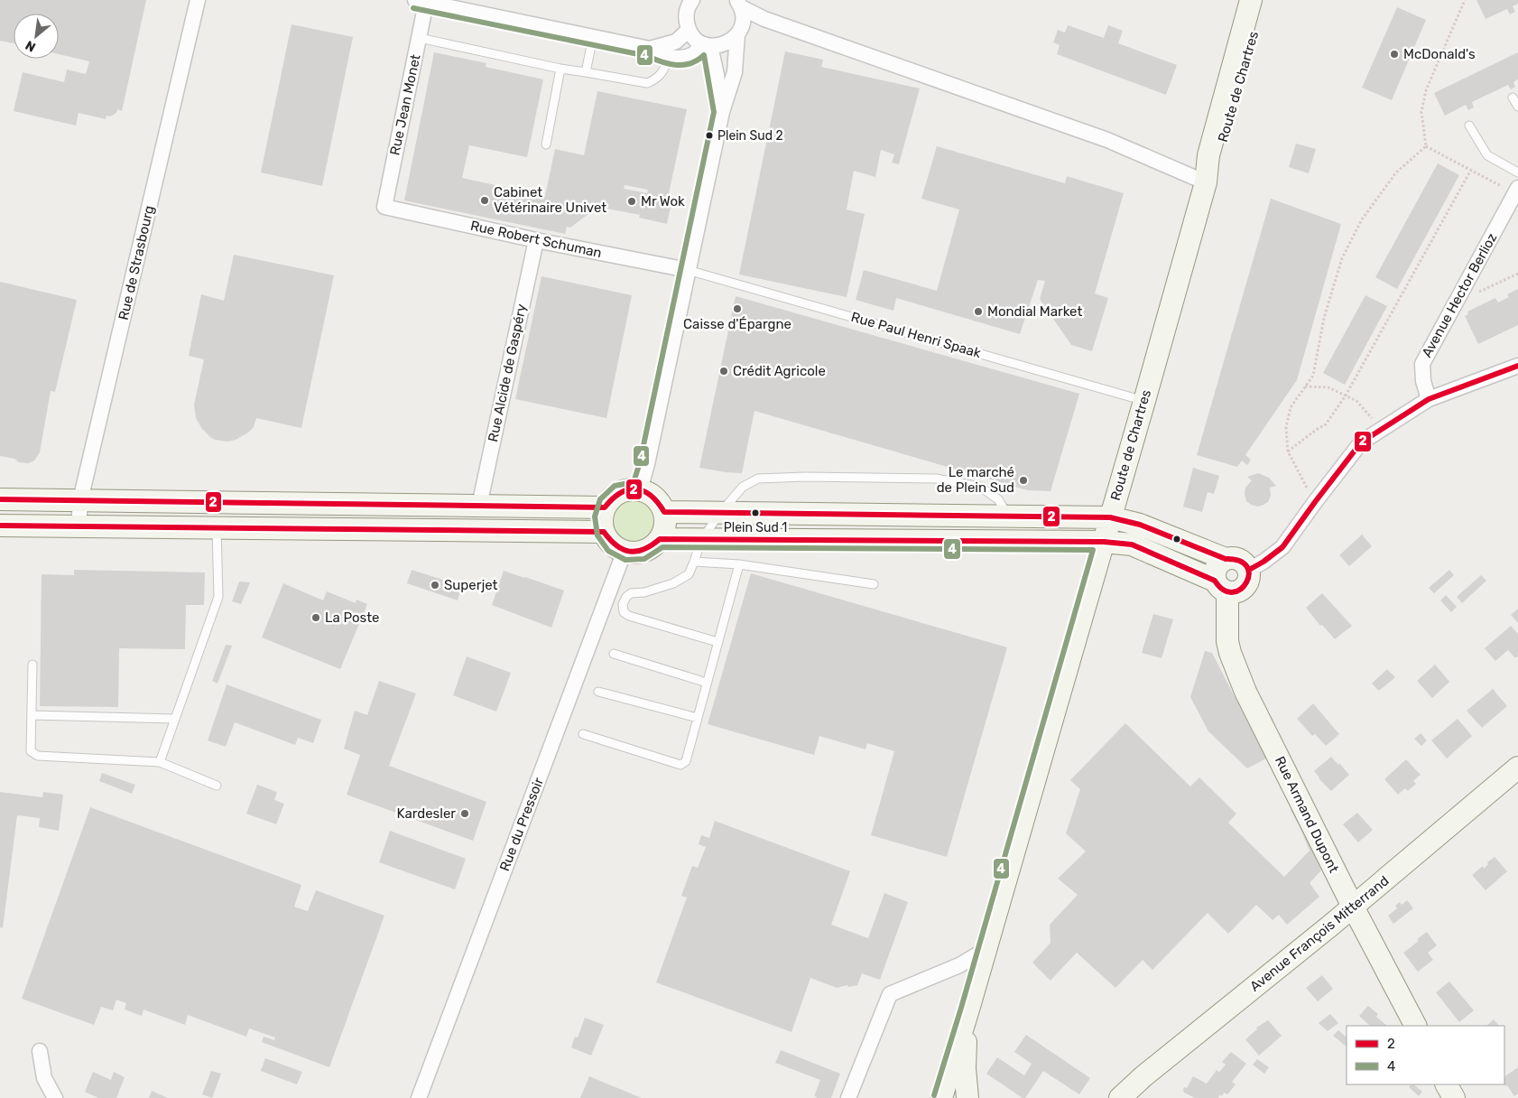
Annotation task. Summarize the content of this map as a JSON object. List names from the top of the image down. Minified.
{"streets":{"street":["Route de Chartres","Rue Jean Monet","Rue Robert Schuman","Rue de Strasbourg","Avenue Hector Berlioz","Rue Alcide de Gaspéry","Rue Armand Dupont","Rue du Pressoir","Avenue François Mitterrand"],"lane":["Rue Paul Henri Spaak"]},"crossings":[["Route de Chartres","Rue Paul Henri Spaak"],["Rue Jean Monet","Rue Robert Schuman"],["Rue Robert Schuman","Rue Paul Henri Spaak"],["Rue Robert Schuman","Rue Alcide de Gaspéry"],["Rue Armand Dupont","Avenue François Mitterrand"]],"places":["McDonald's","Plein Sud 2","Cabinet Vétérinaire Univet","Mr Wok","Caisse d'Épargne","Mondial Market","Crédit Agricole","Le marché de Plein Sud","Plein Sud 1","Superjet","La Poste","Kardesler"],"lines":["transit line 4","transit line 2"],"legend":["2","4"],"north":"bottom left"}
